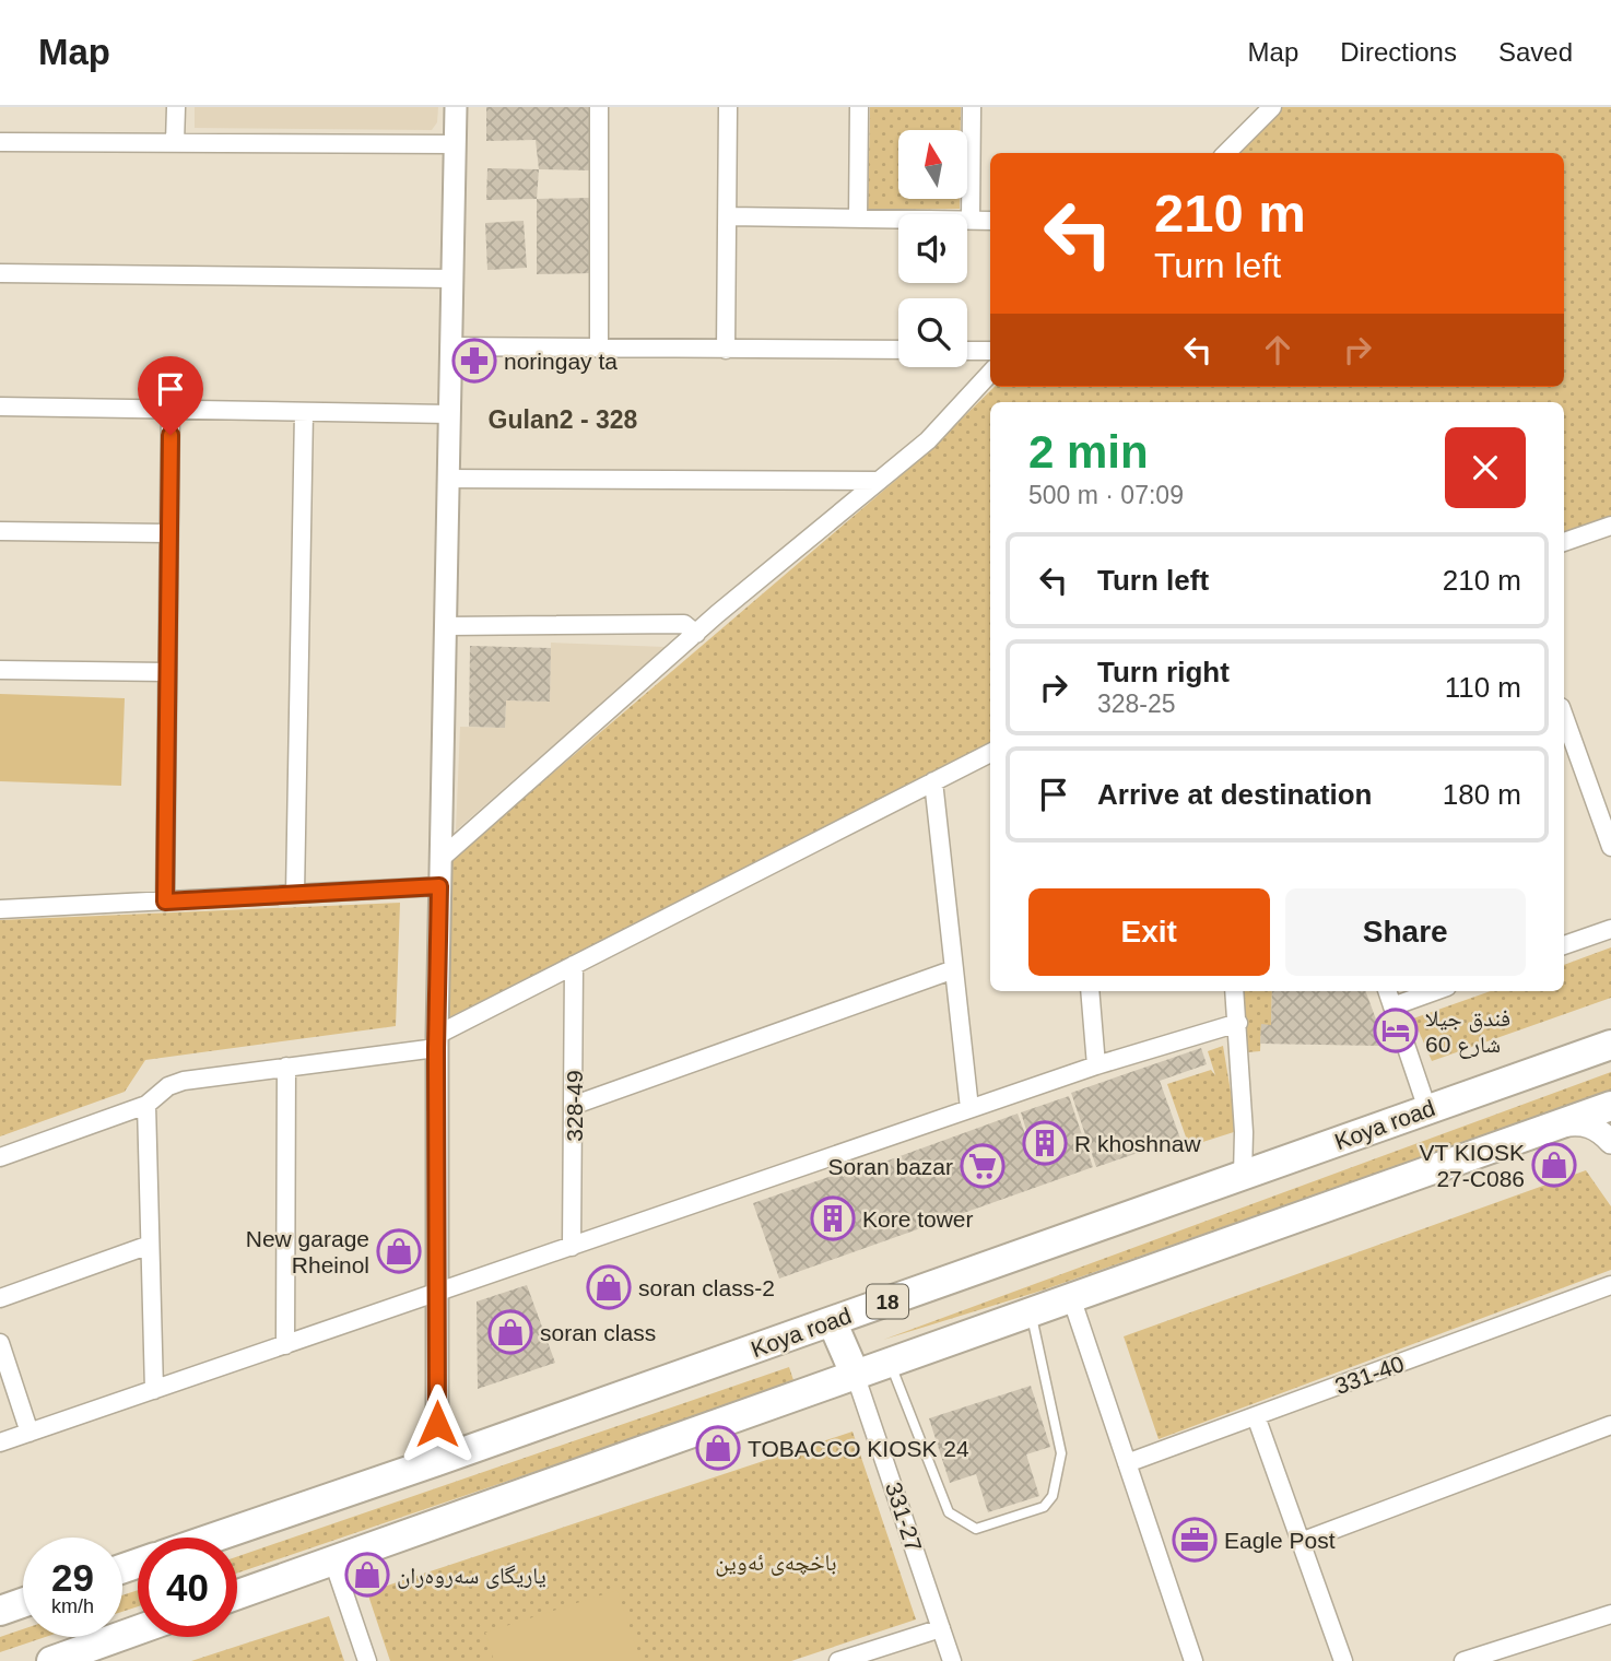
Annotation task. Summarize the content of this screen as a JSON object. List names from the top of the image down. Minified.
{"streets":{"highway":["Koya road","18"],"street":["328-49","331-40","331-27"]},"districts":["Gulan2 - 328"],"parks":["باخچەی ئەوین"],"places":{"pharmacy":["noringay ta"],"hotel":["فندق جيلا شارع 60"],"building":["R khoshnaw","Kore tower"],"shop":["VT KIOSK 27-C086","New garage Rheinol","soran class-2","soran class","TOBACCO KIOSK 24","یاریگای سەروەران"],"supermarket":["Soran bazar"],"office":["Eagle Post"]},"north":"top","page":{"header":"Map","nav":["Map","Directions","Saved"],"turn":["210 m","Turn left"],"heading":["2 min","500 m · 07:09"],"list":[{"name":"Turn left","value":"210 m"},{"name":"Turn right","note":"328-25","value":"110 m"},{"name":"Arrive at destination","value":"180 m"}],"buttons":["Exit","Share"],"speed":"29 km/h","limit":"40"}}
